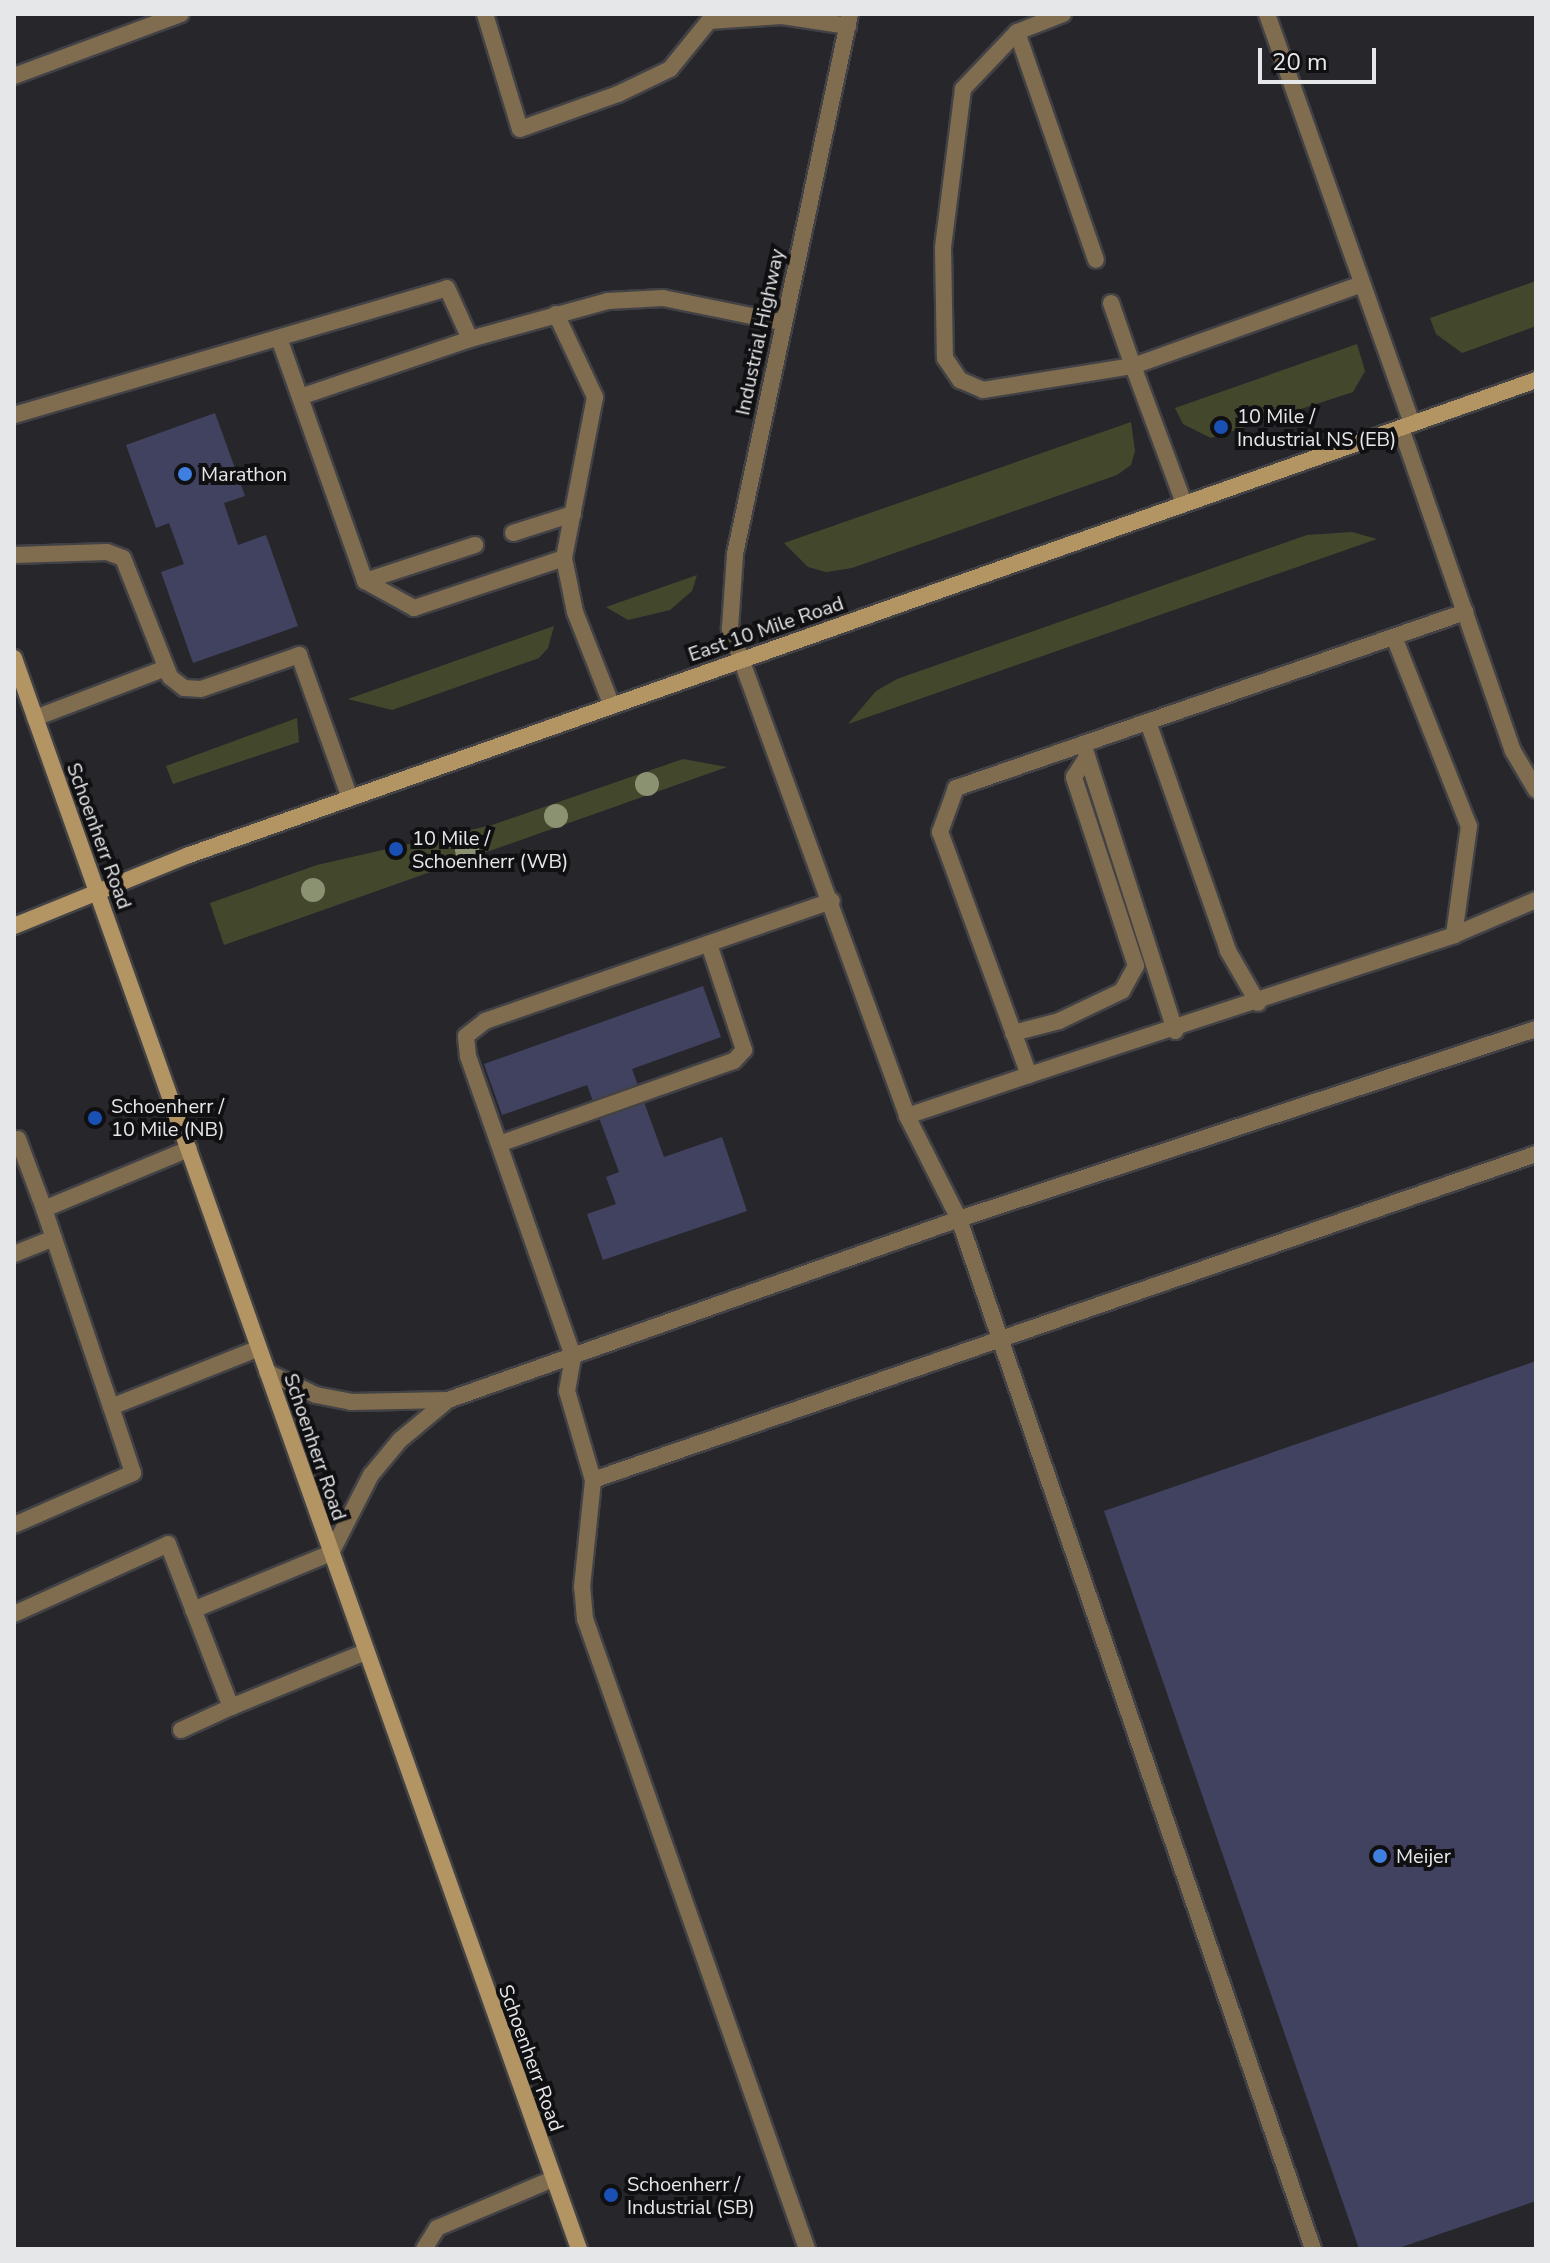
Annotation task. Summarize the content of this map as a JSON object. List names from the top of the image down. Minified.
{"streets":{"main road":["East 10 Mile Road","Schoenherr Road"],"street":["Industrial Highway"]},"crossings":[["Industrial Highway","East 10 Mile Road"],["East 10 Mile Road","Schoenherr Road"]],"places":["10 Mile / Industrial NS (EB)","Marathon","10 Mile / Schoenherr (WB)","Schoenherr / 10 Mile (NB)","Meijer","Schoenherr / Industrial (SB)"],"scale_bar":"20 m"}
